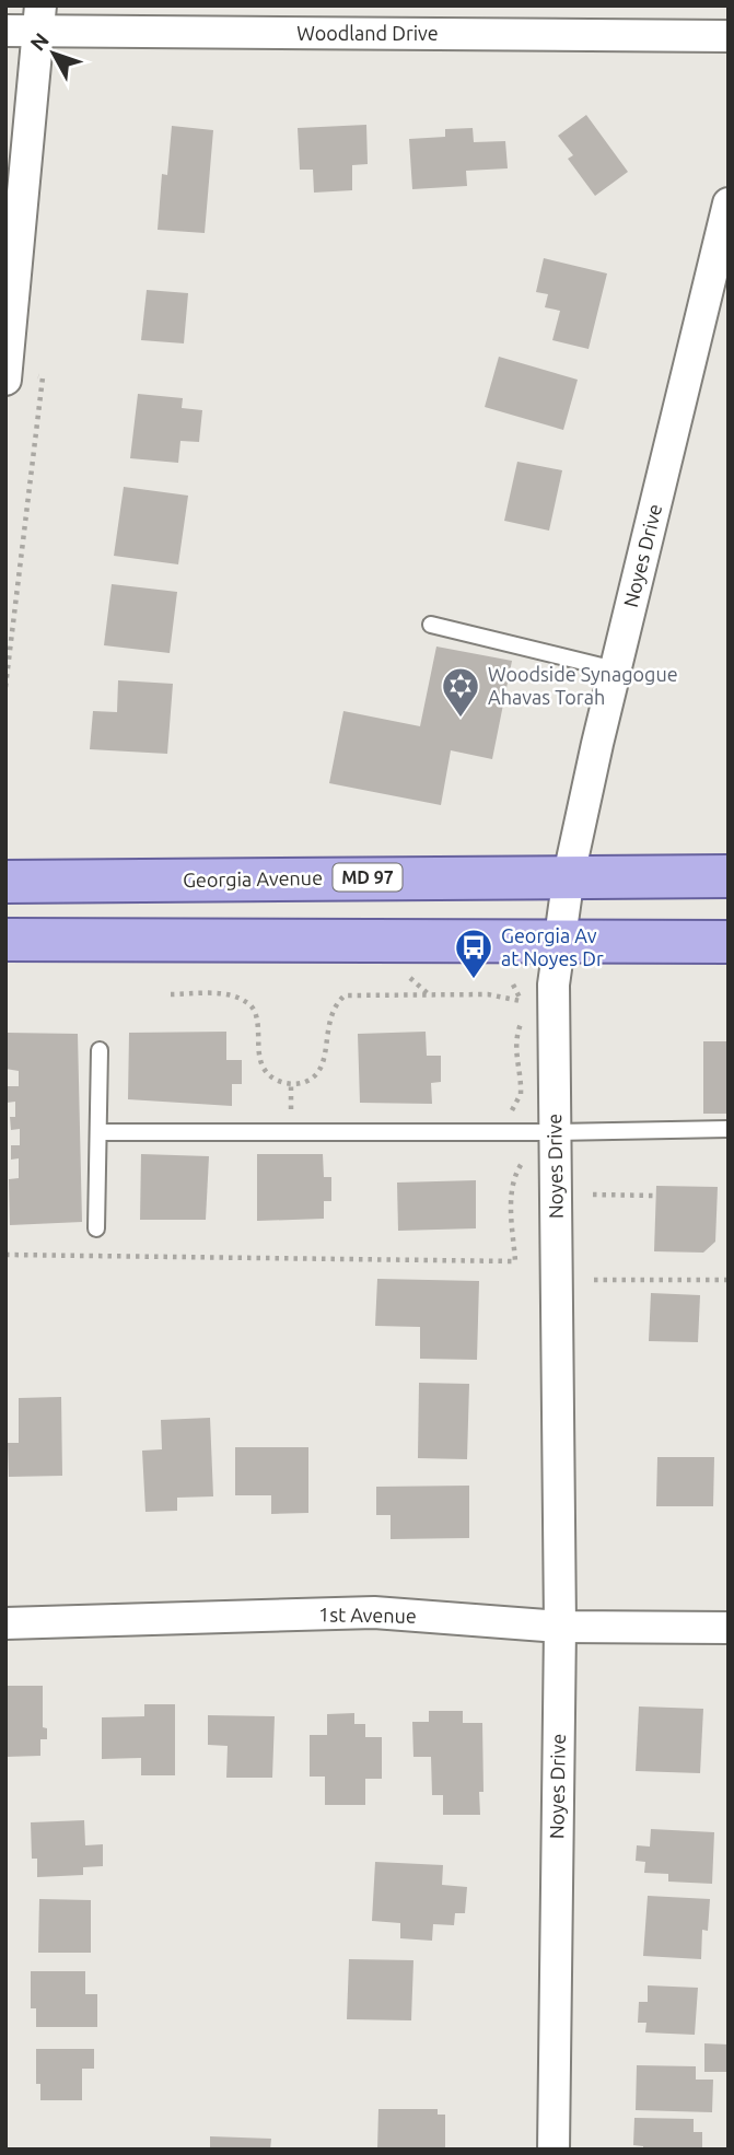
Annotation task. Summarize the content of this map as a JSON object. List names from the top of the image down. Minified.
{"streets":{"main road":["MD 97","Georgia Avenue"],"street":["Woodland Drive","Noyes Drive","1st Avenue"]},"crossings":[["Noyes Drive","Georgia Avenue"],["Noyes Drive","1st Avenue"]],"places":{"synagogue":["Woodside Synagogue Ahavas Torah"],"bus stop":["Georgia Av at Noyes Dr"]},"north":"top left"}
